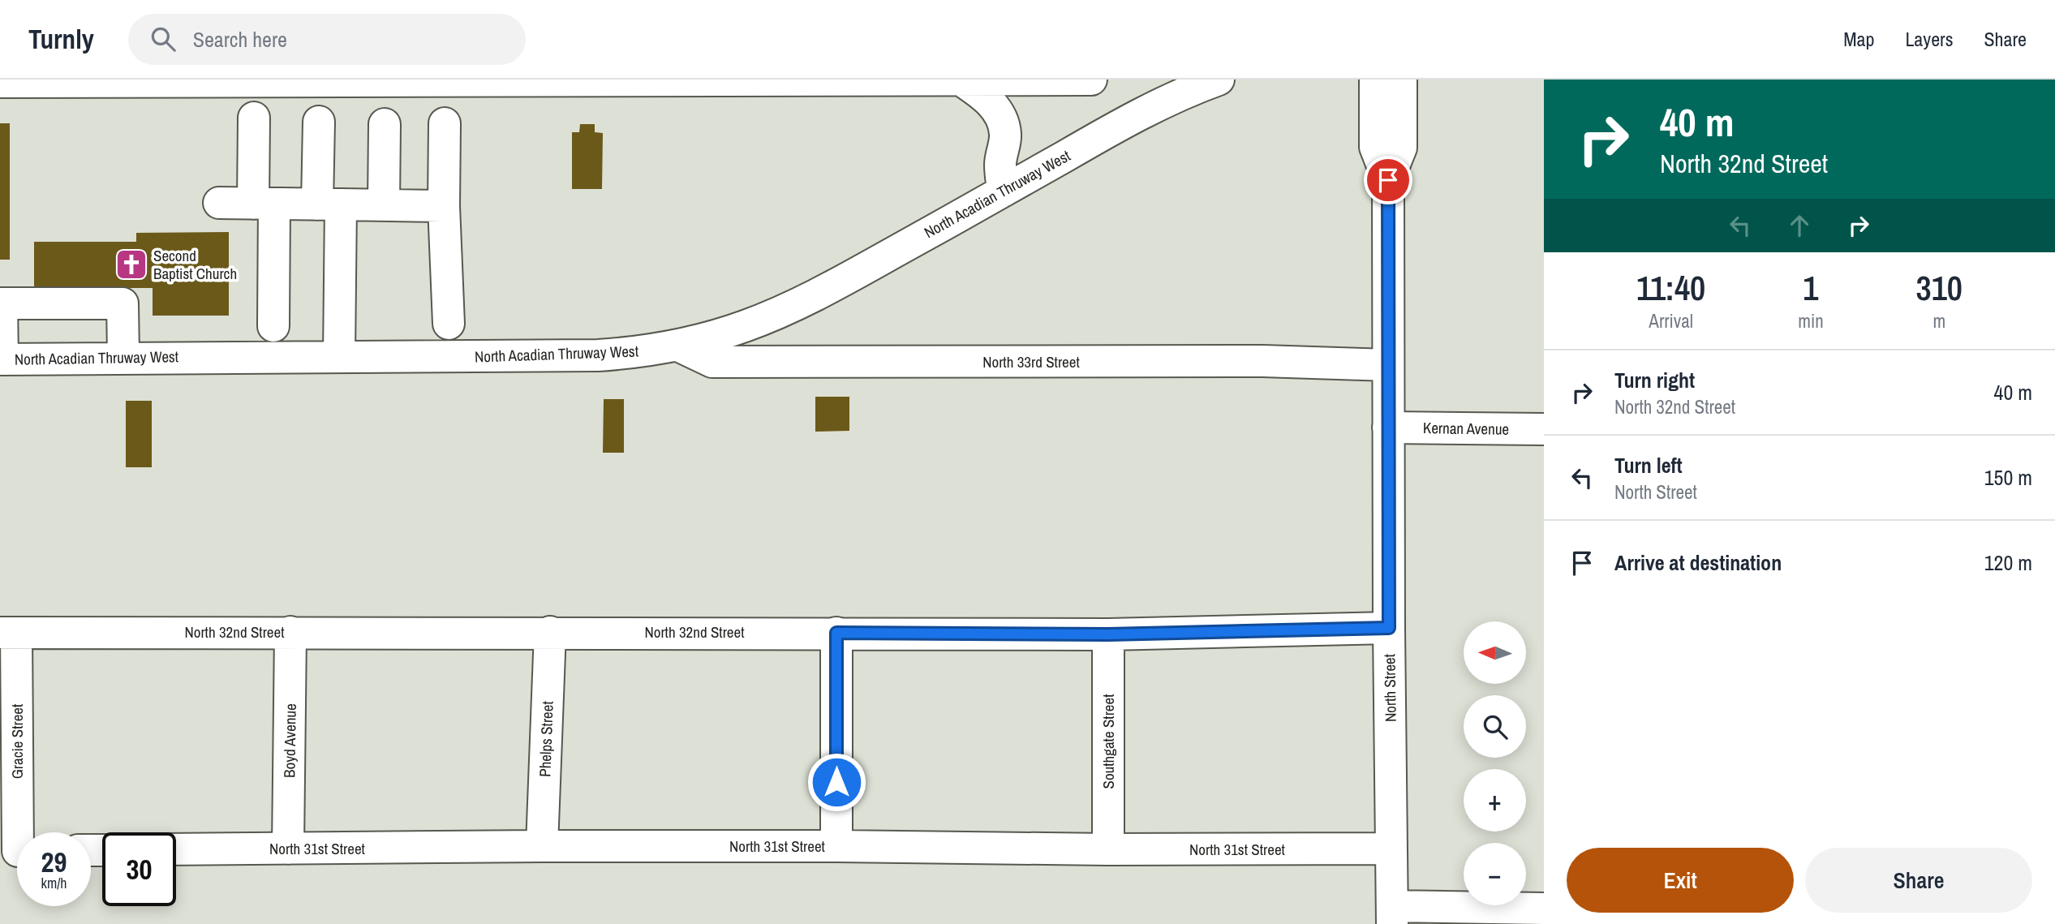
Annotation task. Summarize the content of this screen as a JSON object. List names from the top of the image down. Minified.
{"streets":{"street":["North Acadian Thruway West","North 33rd Street","Kernan Avenue","North 32nd Street","North Street","Phelps Street","Boyd Avenue","Gracie Street","Southgate Street","North 31st Street"]},"crossings":[["North Acadian Thruway West","North 33rd Street"],["North 33rd Street","North Street"],["Kernan Avenue","North Street"],["North 32nd Street","North Street"],["North 32nd Street","Phelps Street"],["North 32nd Street","Boyd Avenue"],["North 32nd Street","Gracie Street"],["North 32nd Street","Southgate Street"],["North Street","North 31st Street"],["Phelps Street","North 31st Street"],["Boyd Avenue","North 31st Street"],["Southgate Street","North 31st Street"]],"places":{"church":["Second Baptist Church"]},"north":"left","page":{"header":"Turnly","search":"Search here","nav":["Map","Layers","Share"],"turn":["40 m","North 32nd Street"],"eta":["11:40","Arrival","1","min","310","m"],"list":[{"name":"Turn right","note":"North 32nd Street","value":"40 m"},{"name":"Turn left","note":"North Street","value":"150 m"},{"name":"Arrive at destination","value":"120 m"}],"map_buttons":["+","−"],"speed":"29 km/h","limit":"30","buttons":["Exit","Share"]}}
